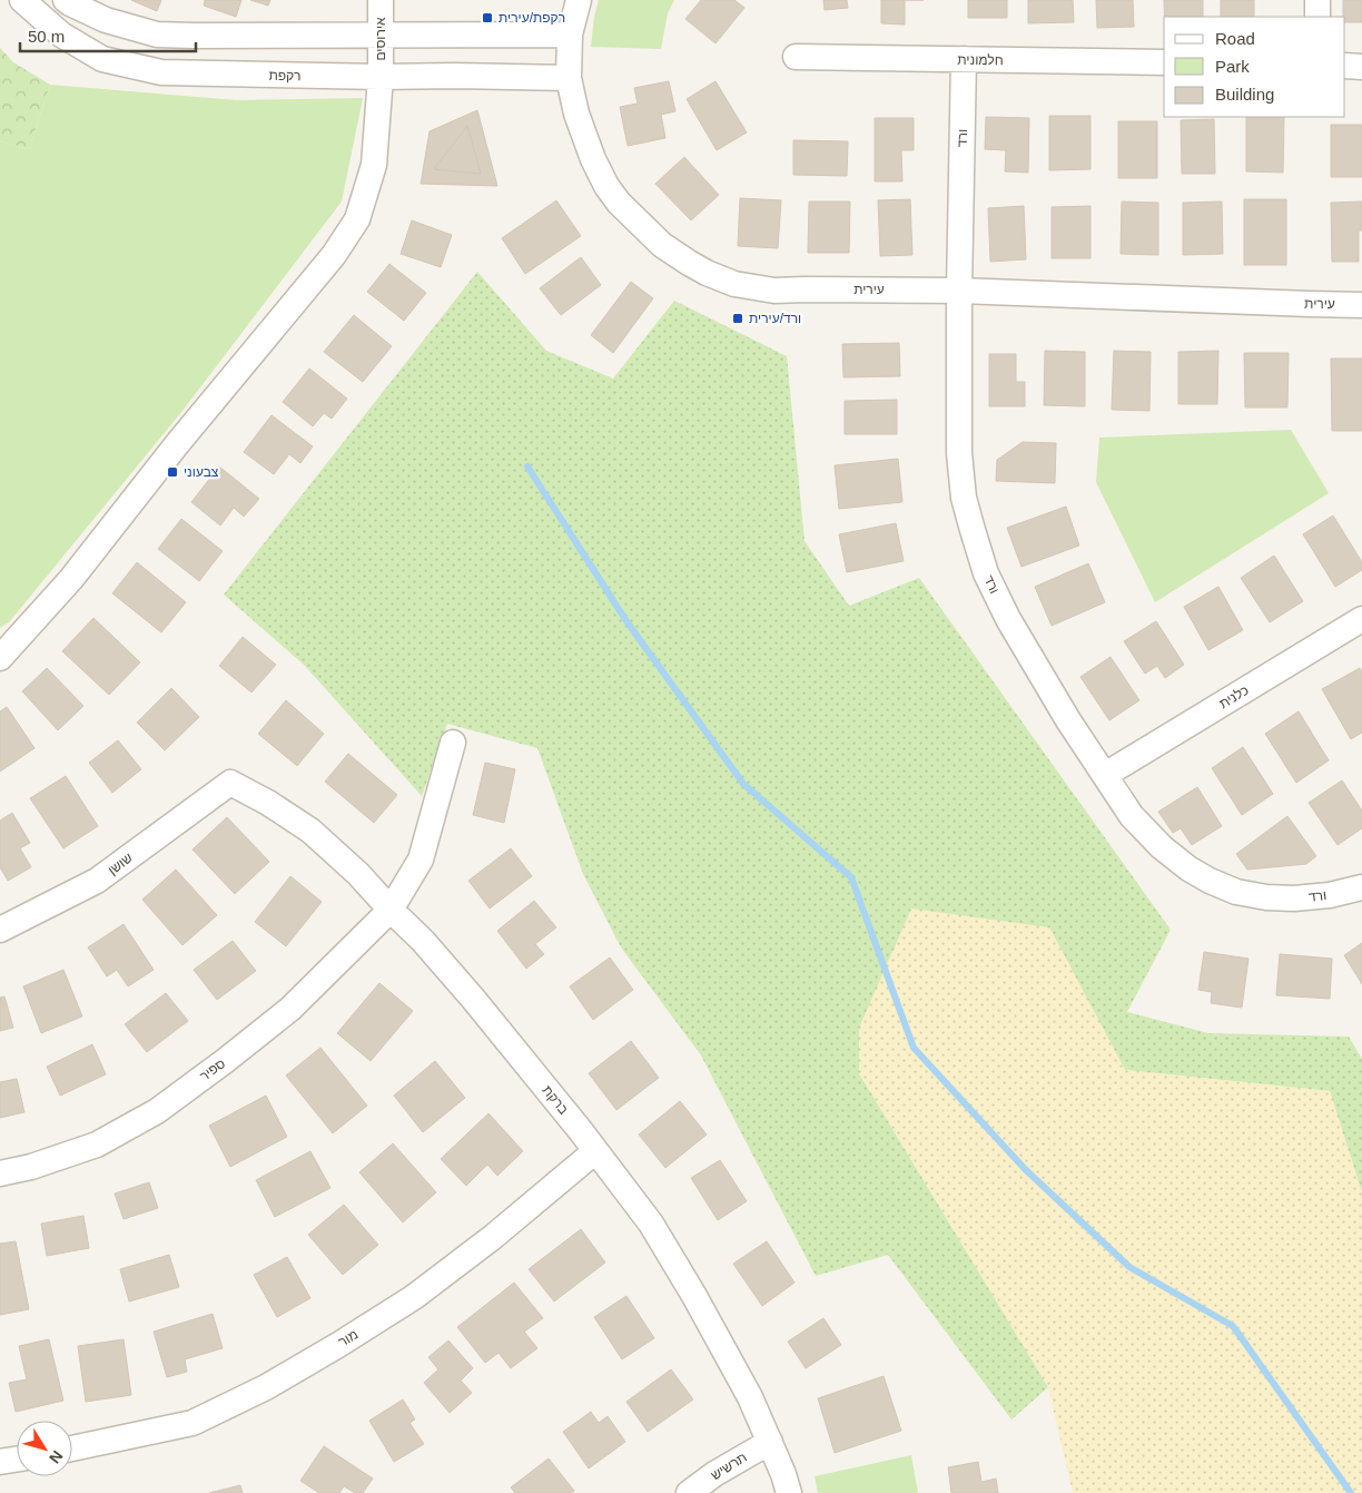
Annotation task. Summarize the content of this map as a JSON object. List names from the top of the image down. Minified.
{"streets":{"street":["אירוסים","חלמונית","רקפת","ורד","עירית","כלנית","שושן","ספיר","ברקת","מור","תרשיש"]},"crossings":[["אירוסים","רקפת"],["חלמונית","ורד"],["רקפת","עירית"],["ורד","עירית"],["ורד","כלנית"],["שושן","ברקת"],["ספיר","ברקת"],["ברקת","מור"],["ברקת","תרשיש"]],"places":{"transit":["רקפת/עירית","ורד/עירית","צבעוני"]},"legend":["Road","Park","Building"],"scale_bar":"50 m","north":"bottom right"}
